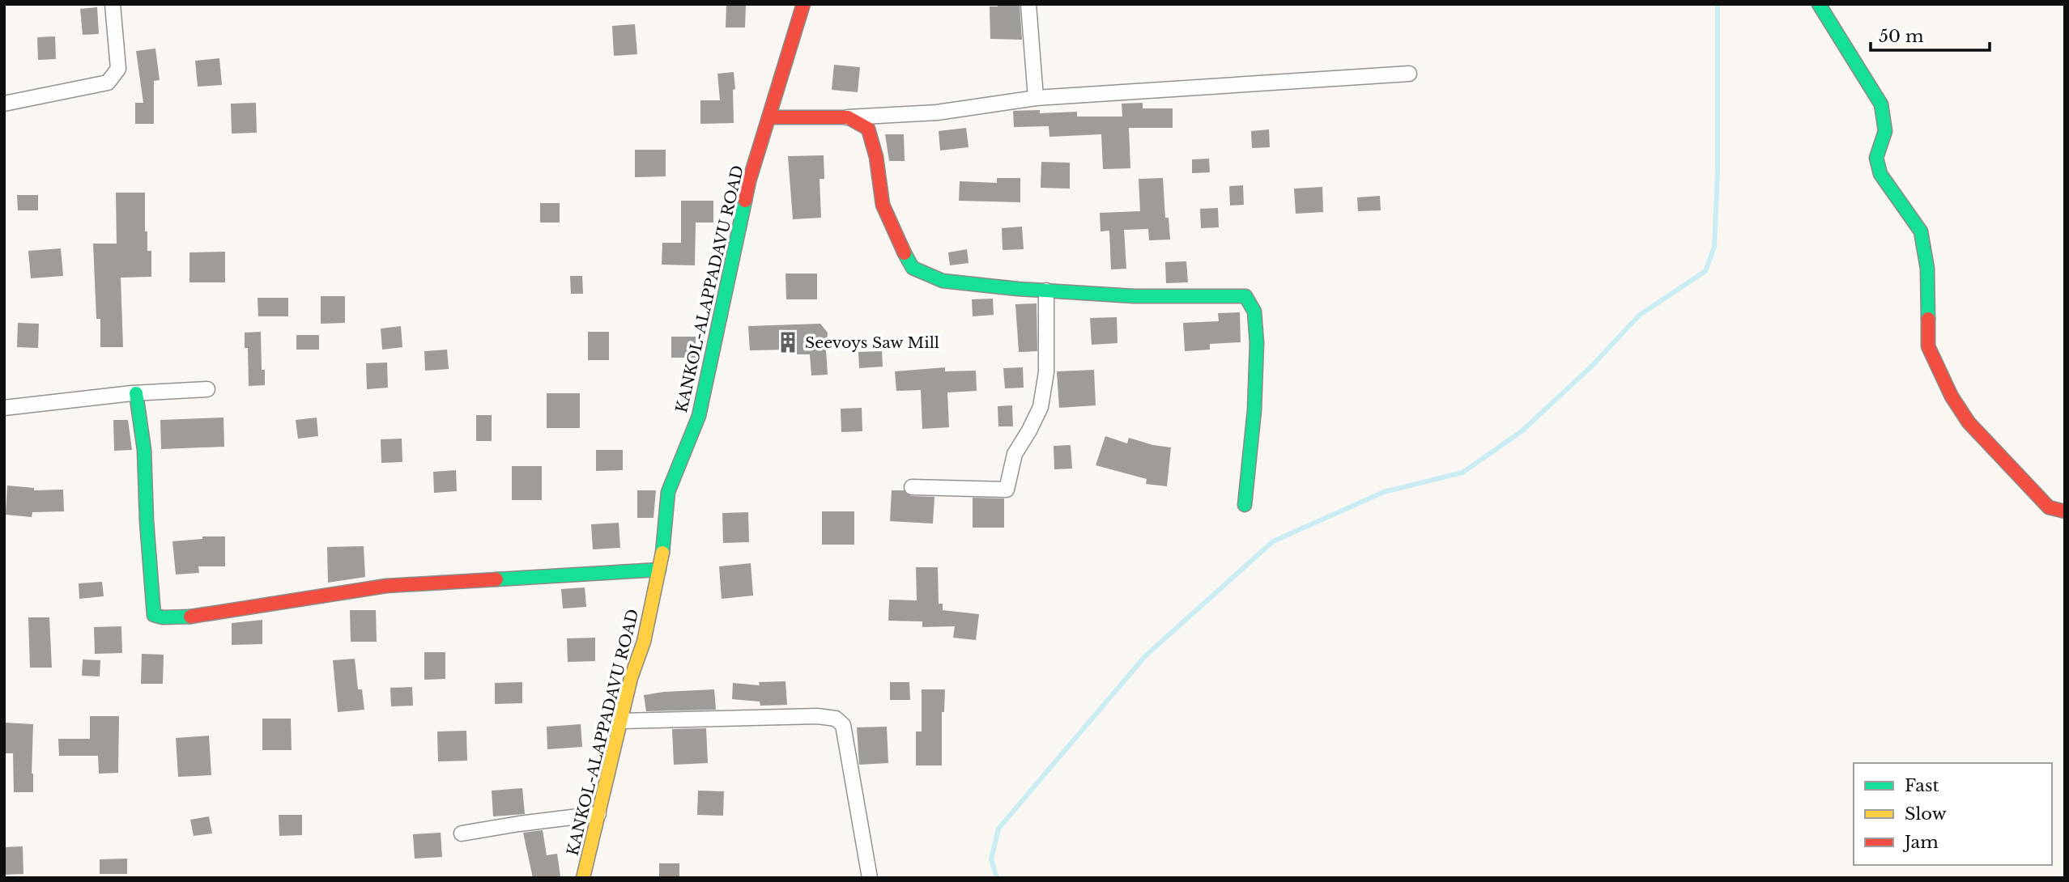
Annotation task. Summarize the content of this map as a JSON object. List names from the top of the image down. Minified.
{"streets":{"street":["KANKOL-ALAPPADAVU ROAD"]},"places":{"building":["Seevoys Saw Mill"]},"legend":["Fast","Slow","Jam"],"scale_bar":"50 m"}
